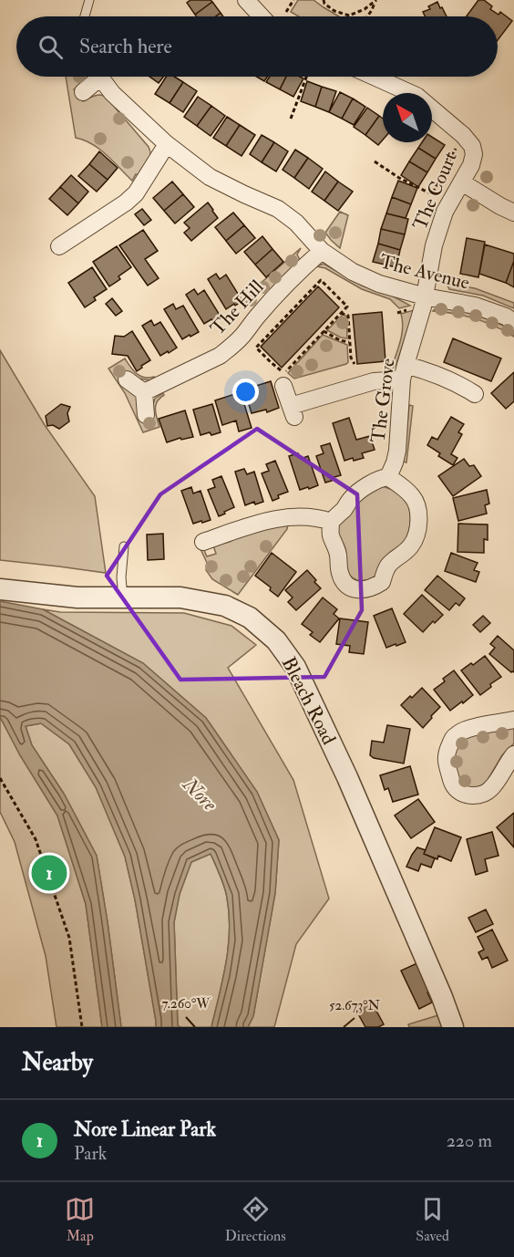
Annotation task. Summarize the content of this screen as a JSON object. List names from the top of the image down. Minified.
{"streets":{"street":["The Court","The Avenue","The Hill","The Grove","Bleach Road"]},"crossings":[["The Court","The Avenue"],["The Court","The Grove"],["The Avenue","The Hill"],["The Avenue","The Grove"]],"water":["Nore"],"north":"top left","page":{"search":"Search here","pins":"1","heading":"Nearby","list":[{"mark":"1","name":"Nore Linear Park","note":"Park","value":"220 m"}],"nav":["Map","Directions","Saved"]},"coordinates":["7.260°W","52.673°N"]}
